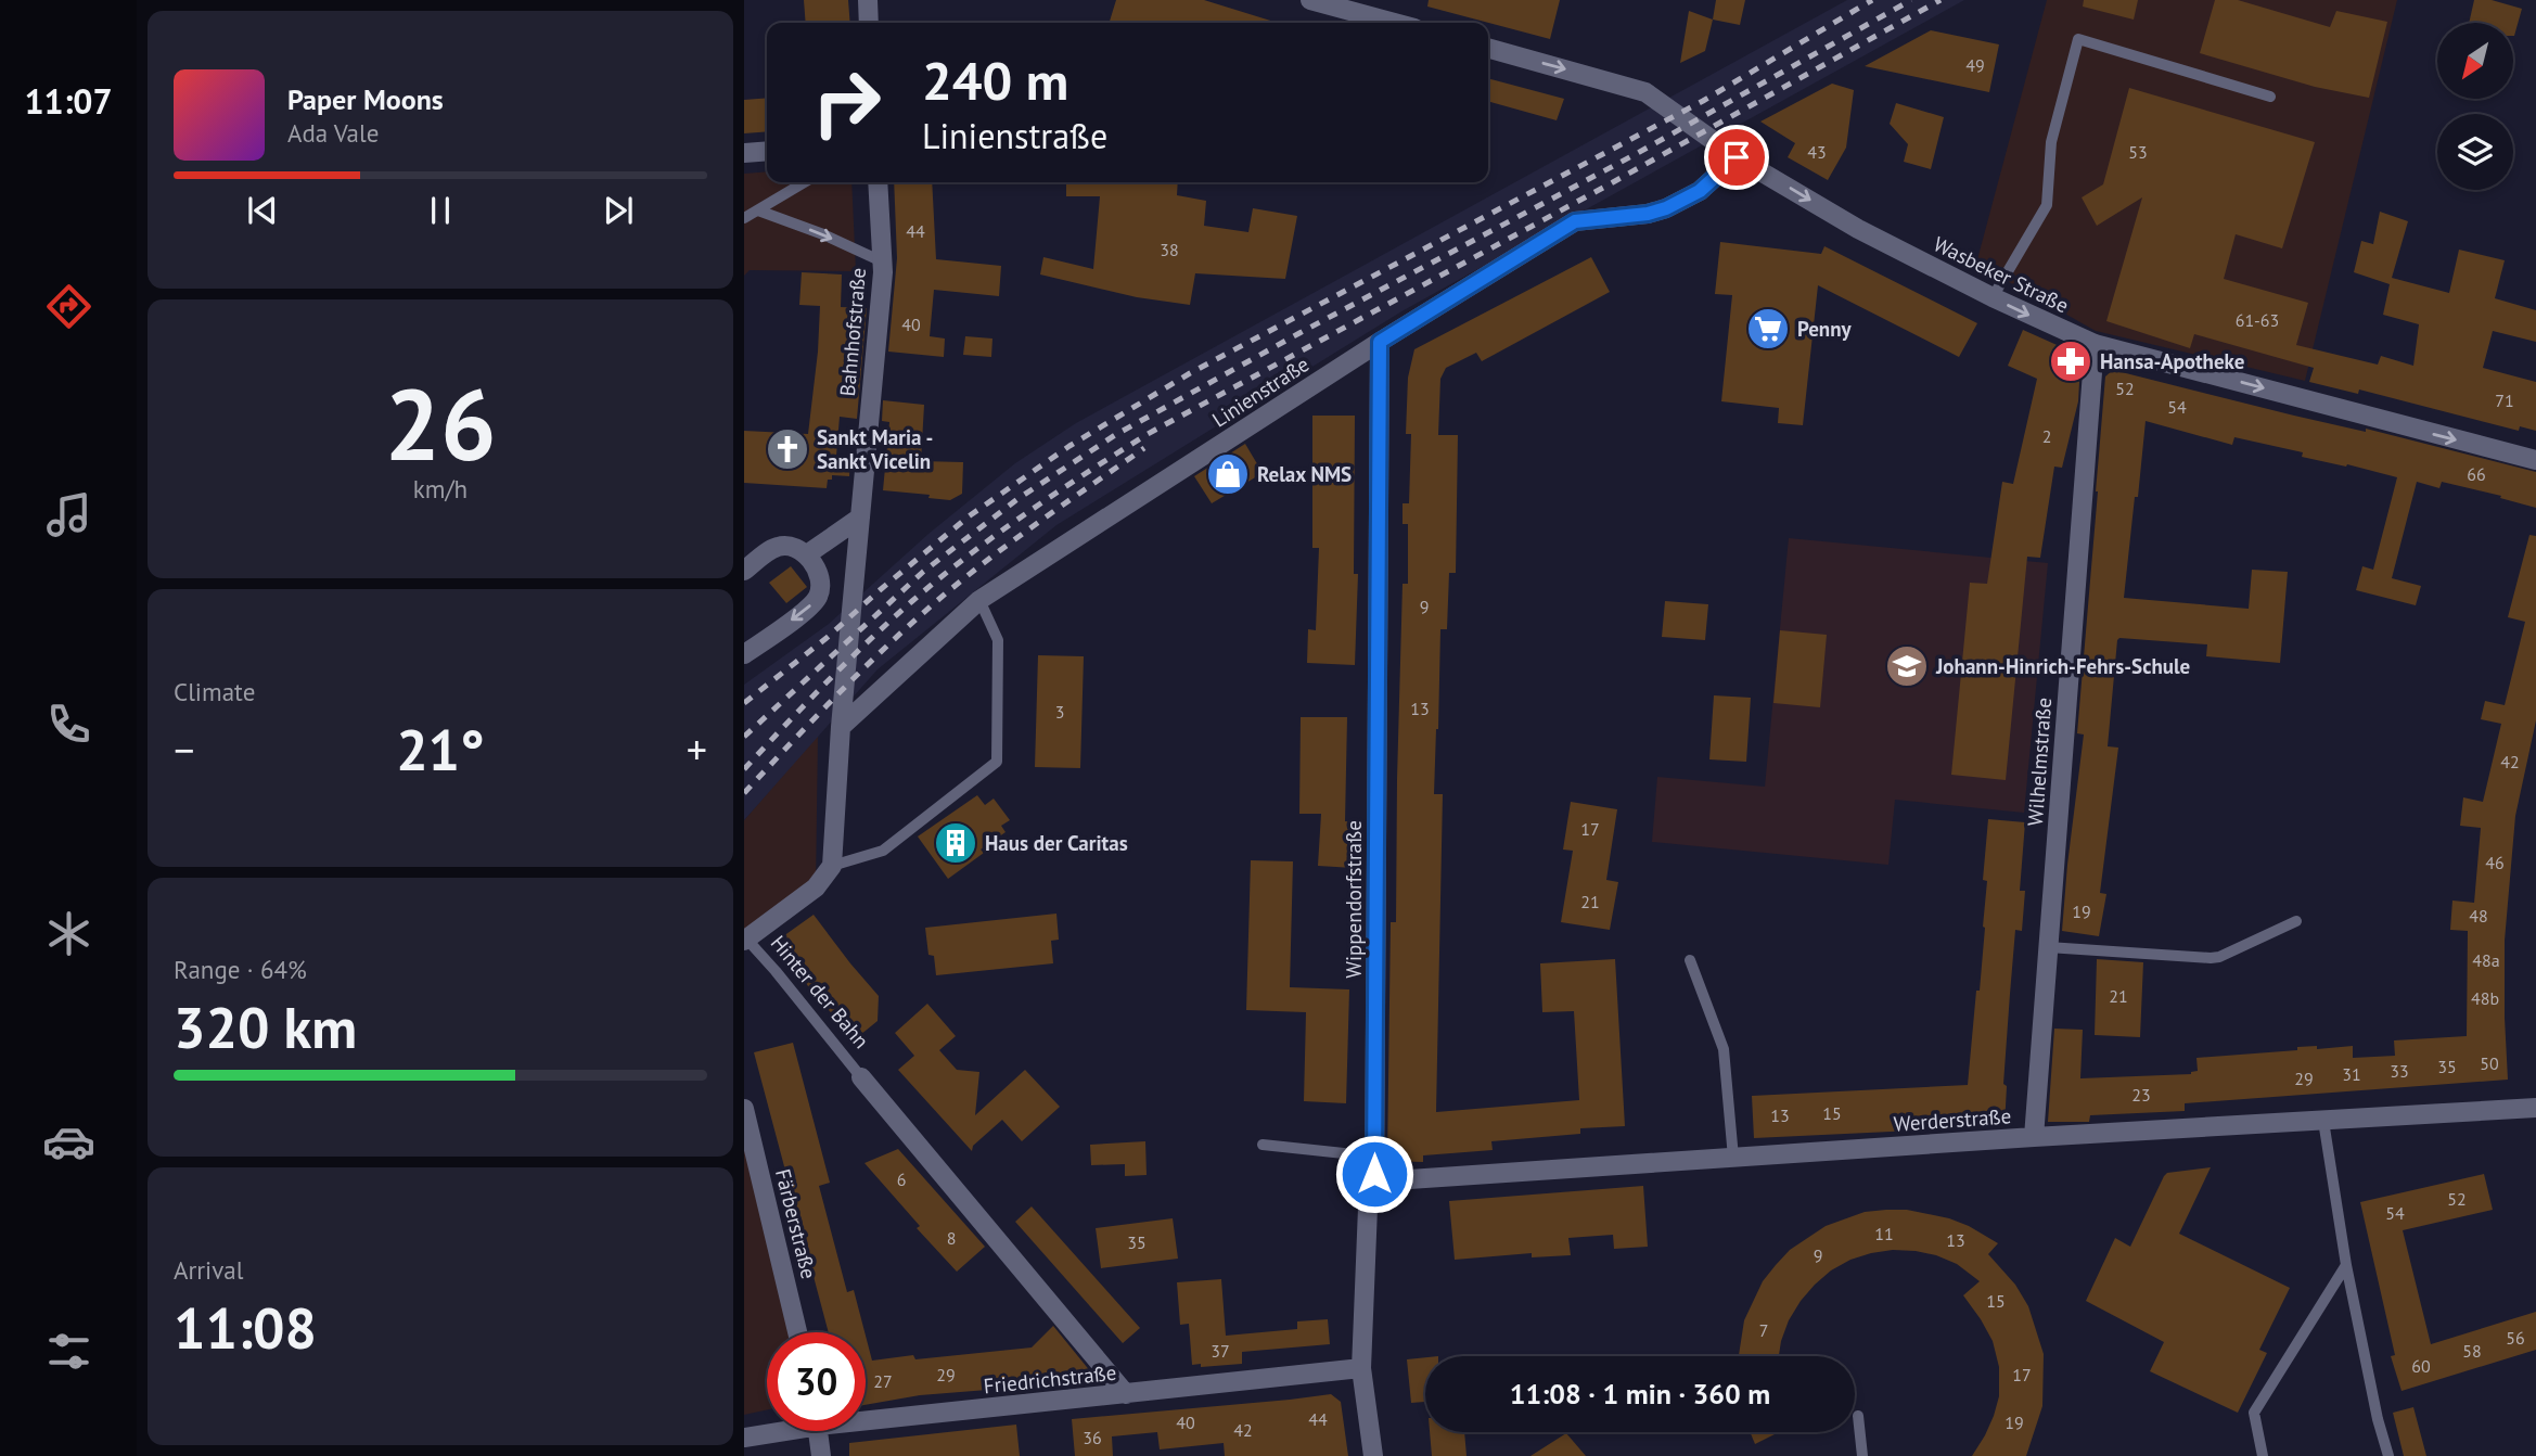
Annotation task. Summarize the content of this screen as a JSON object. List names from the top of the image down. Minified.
{"streets":{"street":["Wasbeker Straße","Bahnhofstraße","Linienstraße","Wilhelmstraße","Wippendorfstraße","Hinter der Bahn","Werderstraße","Färberstraße","Friedrichstraße"]},"crossings":[["Wasbeker Straße","Linienstraße"],["Wasbeker Straße","Wilhelmstraße"],["Linienstraße","Wippendorfstraße"],["Wilhelmstraße","Werderstraße"],["Wippendorfstraße","Werderstraße"],["Wippendorfstraße","Friedrichstraße"],["Hinter der Bahn","Friedrichstraße"]],"one_way":["Wasbeker Straße"],"places":{"supermarket":["Penny"],"pharmacy":["Hansa-Apotheke"],"church":["Sankt Maria - Sankt Vicelin"],"shop":["Relax NMS"],"school or university":["Johann-Hinrich-Fehrs-Schule"],"building":["Haus der Caritas"]},"house_numbers":["49","43","53","44","38","61-63","40","52","71","54","2","66","9","13","3","42","17","46","21","19","48","48a","21","48b","50","35","33","31","29","23","15","13","6","52","54","11","8","13","35","9","15","7","56","37","58","60","29","17","27","44","40","19","42","36"],"north":"bottom left","page":{"tabs":"11:07","turn":["240 m","Linienstraße"],"song":["Paper Moons","Ada Vale"],"tile":[["26","km/h"],"Climate",["Range · 64%","320 km"],["Arrival","11:08"]],"heat":["−","21°","+"],"limit":"30","trip":"11:08 · 1 min · 360 m"}}
